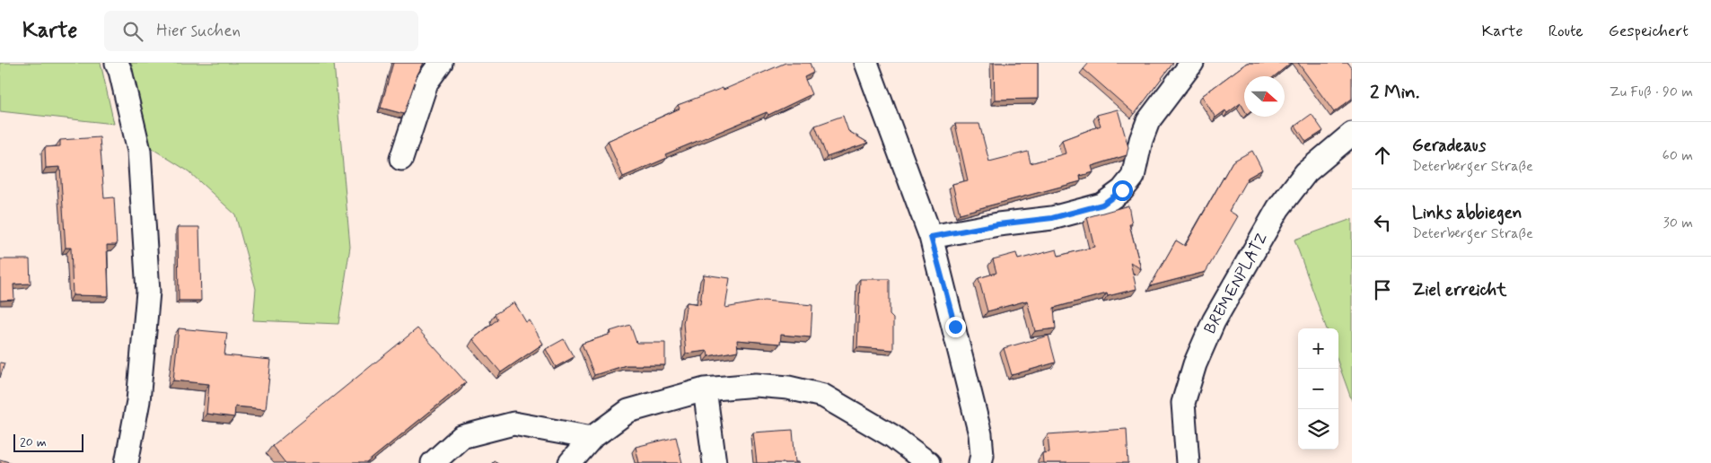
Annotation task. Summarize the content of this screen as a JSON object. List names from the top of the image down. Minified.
{"streets":{"street":["BREMENPLATZ"]},"scale_bar":"20 m","north":"right","page":{"header":"Karte","search":"Hier suchen","nav":["Karte","Route","Gespeichert"],"heading":["2 Min.","Zu Fuß · 90 m"],"list":[["Geradeaus","Deterberger Straße","60 m"],["Links abbiegen","Deterberger Straße","30 m"],"Ziel erreicht"],"map_buttons":["+","−"],"scale":"20 m"}}
